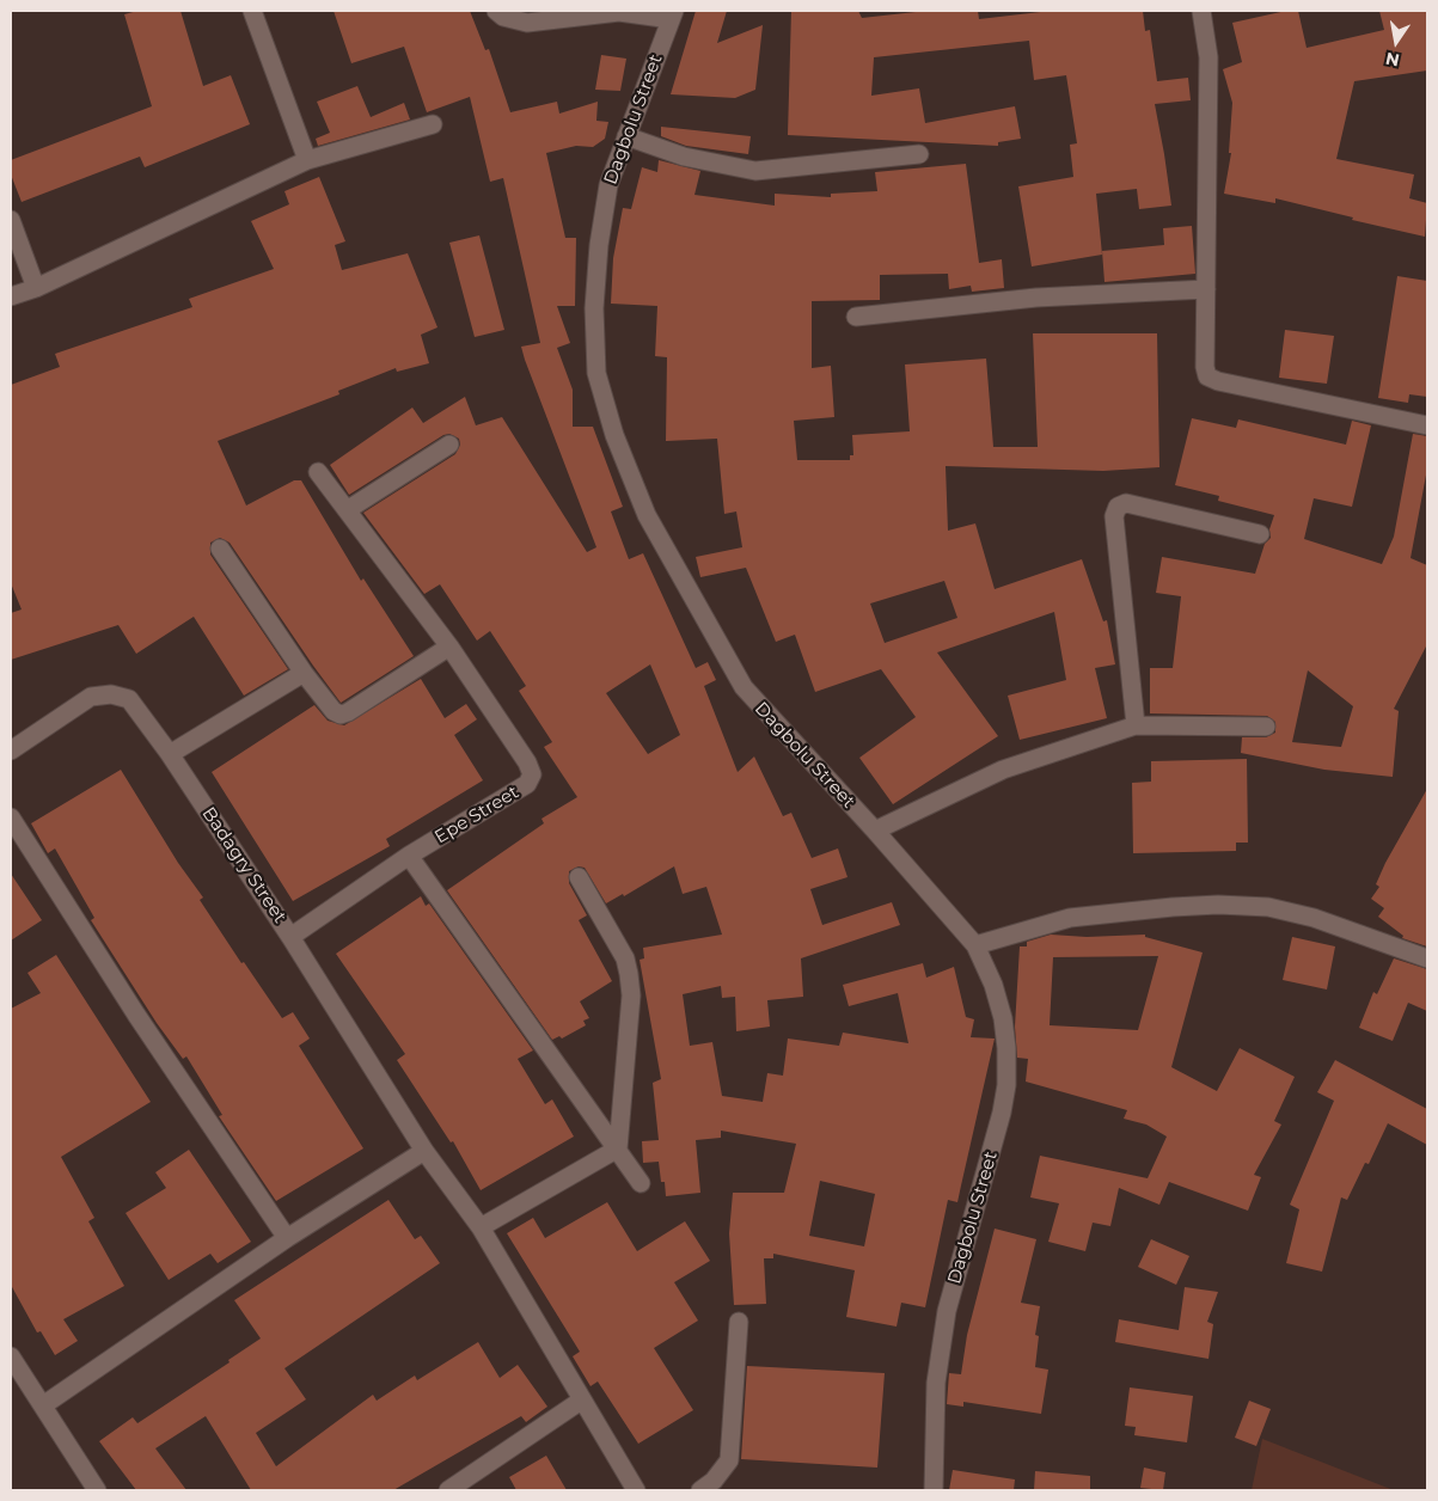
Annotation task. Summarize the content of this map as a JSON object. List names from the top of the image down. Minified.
{"streets":{"street":["Dagbolu Street","Epe Street","Badagry Street"]},"crossings":[["Epe Street","Badagry Street"]],"north":"bottom"}
